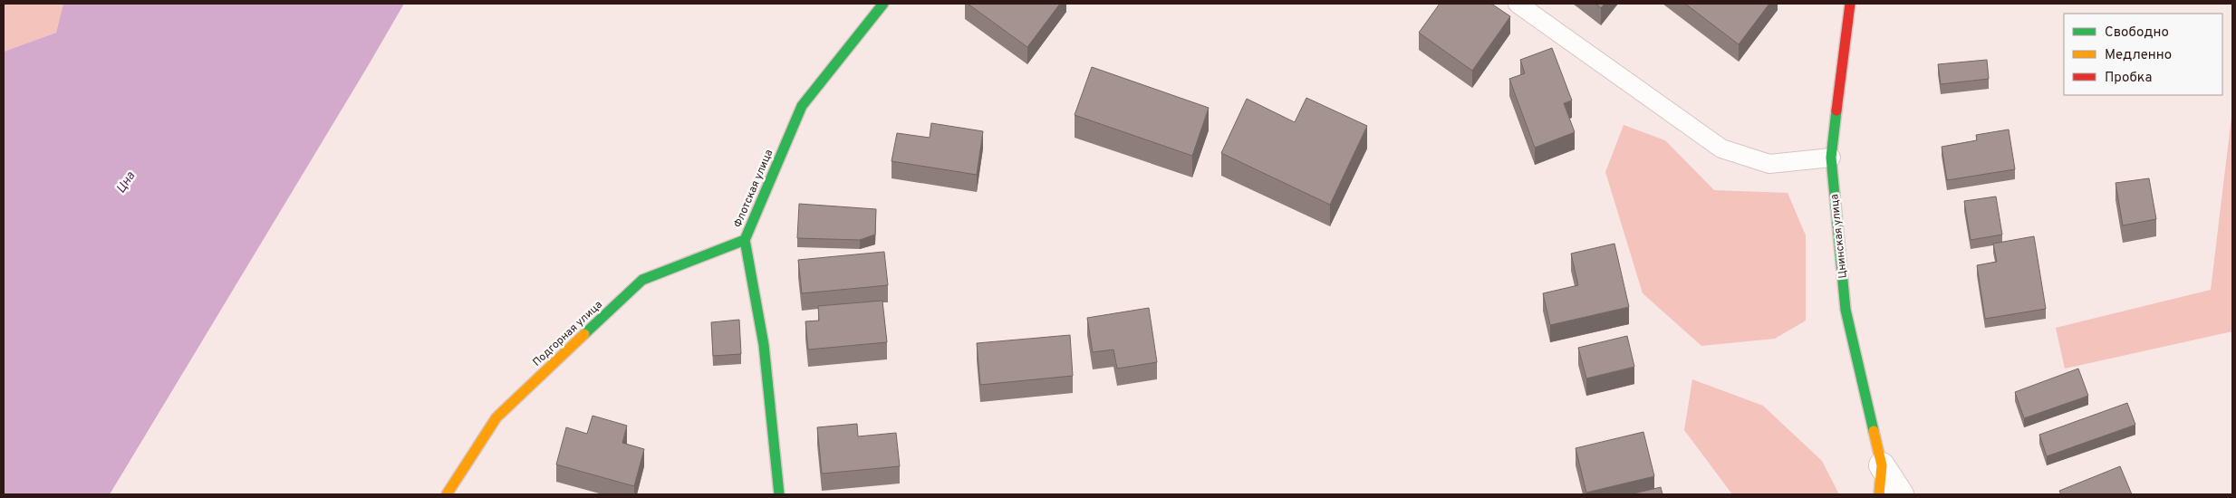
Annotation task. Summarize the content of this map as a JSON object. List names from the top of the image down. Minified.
{"streets":{"street":["Флотская улица","Цнинская улица","Подгорная улица"]},"crossings":[["Флотская улица","Подгорная улица"]],"water":["Цна"],"legend":["Свободно","Медленно","Пробка"]}
